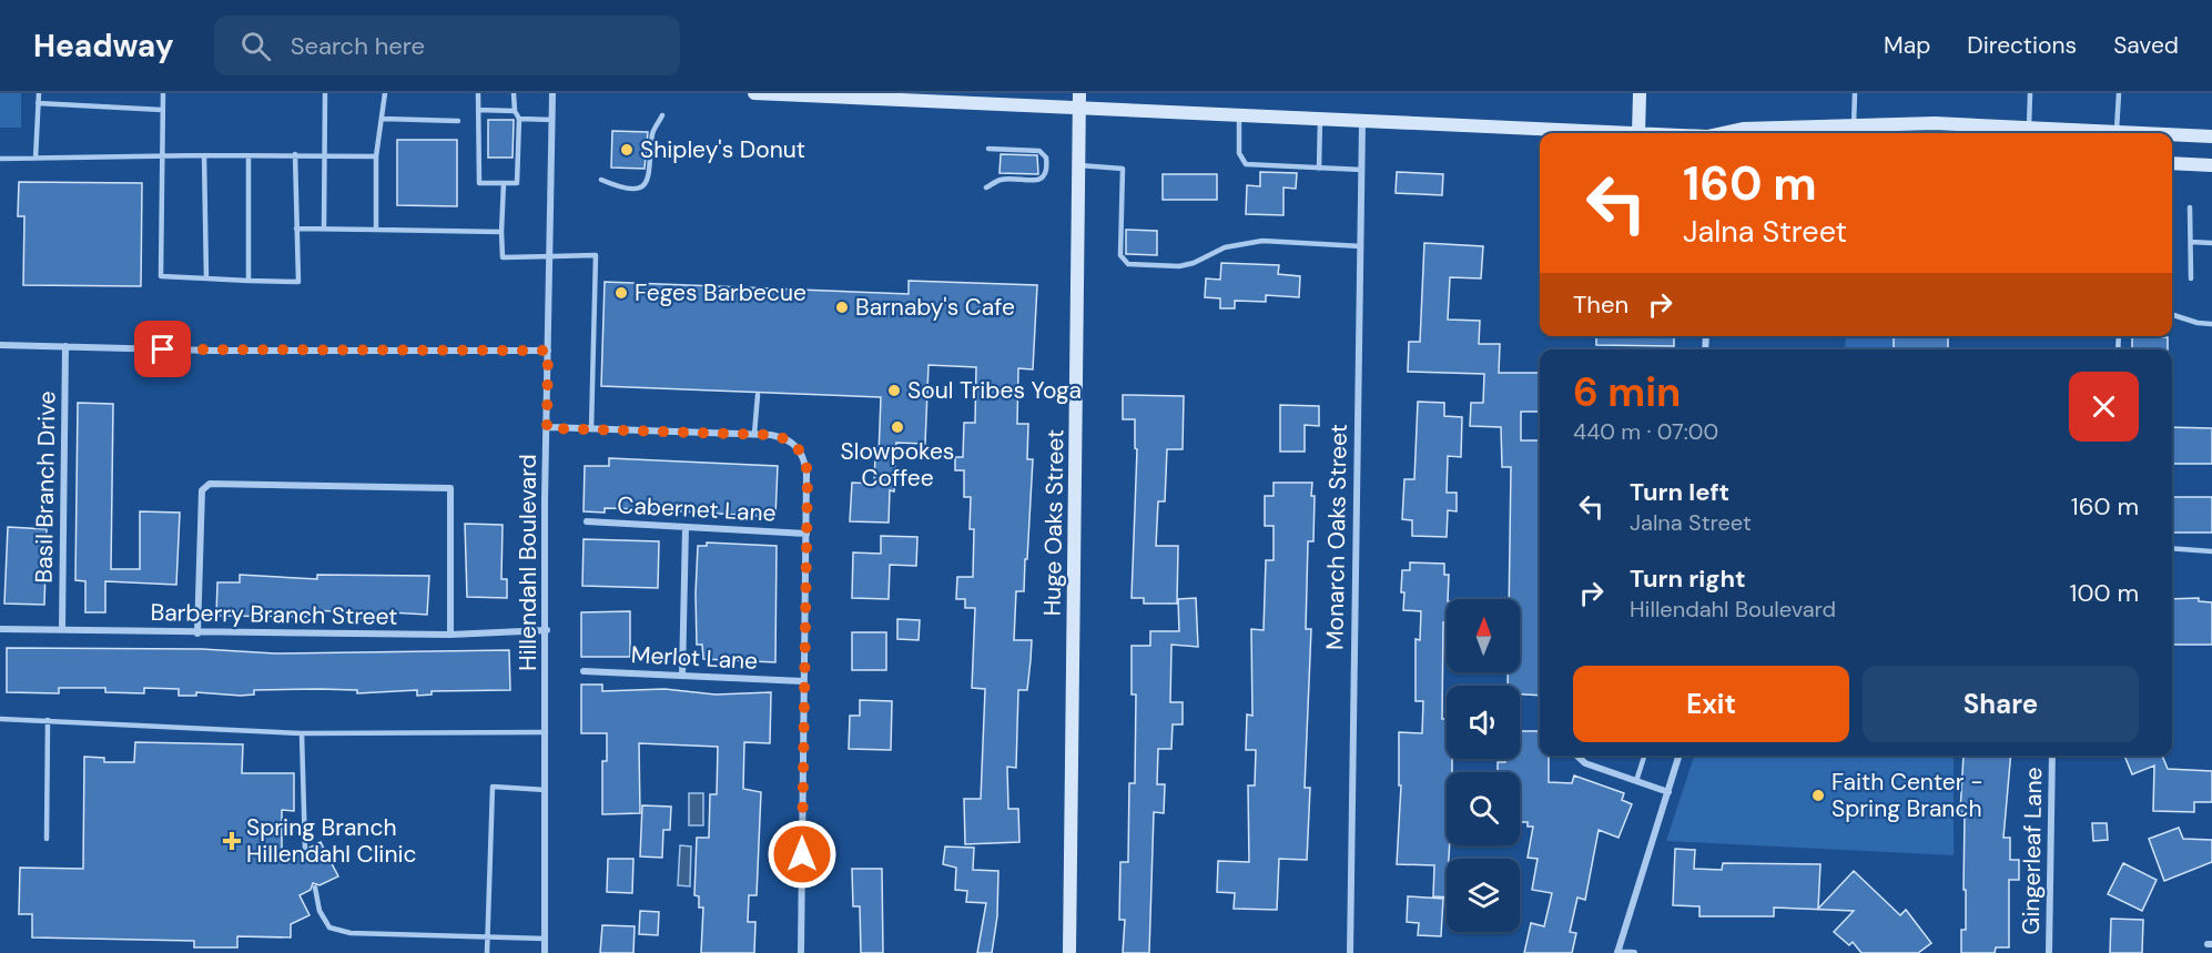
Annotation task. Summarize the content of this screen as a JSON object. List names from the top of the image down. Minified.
{"streets":{"main road":["Huge Oaks Street"],"street":["Basil Branch Drive","Cabernet Lane","Monarch Oaks Street","Hillendahl Boulevard","Barberry Branch Street","Merlot Lane","Gingerleaf Lane"]},"crossings":[["Basil Branch Drive","Barberry Branch Street"],["Hillendahl Boulevard","Barberry Branch Street"]],"places":{"other":["Shipley's Donut","Feges Barbecue","Barnaby's Cafe","Soul Tribes Yoga","Slowpokes Coffee","Faith Center - Spring Branch"],"health":["Spring Branch Hillendahl Clinic"]},"north":"top","page":{"header":"Headway","search":"Search here","nav":["Map","Directions","Saved"],"turn":["160 m","Jalna Street"],"then":"Then","heading":["6 min","440 m · 07:00"],"list":[{"name":"Turn left","note":"Jalna Street","value":"160 m"},{"name":"Turn right","note":"Hillendahl Boulevard","value":"100 m"}],"buttons":["Exit","Share"]}}
